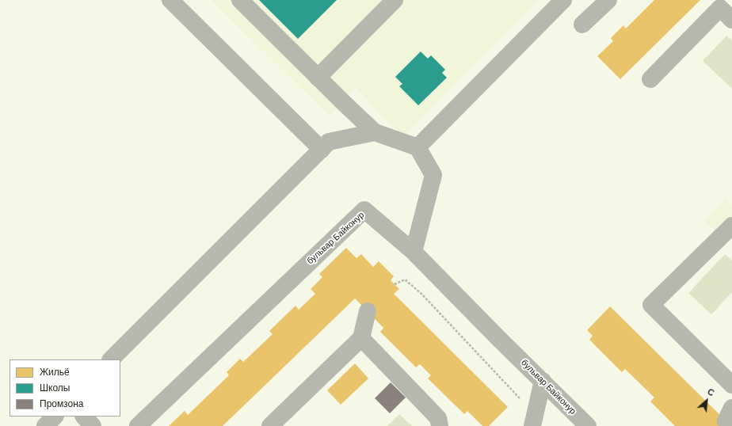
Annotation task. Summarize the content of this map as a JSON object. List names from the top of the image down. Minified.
{"streets":{"street":["бульвар Байконур"]},"legend":["Жильё","Школы","Промзона"],"north":"top right"}
